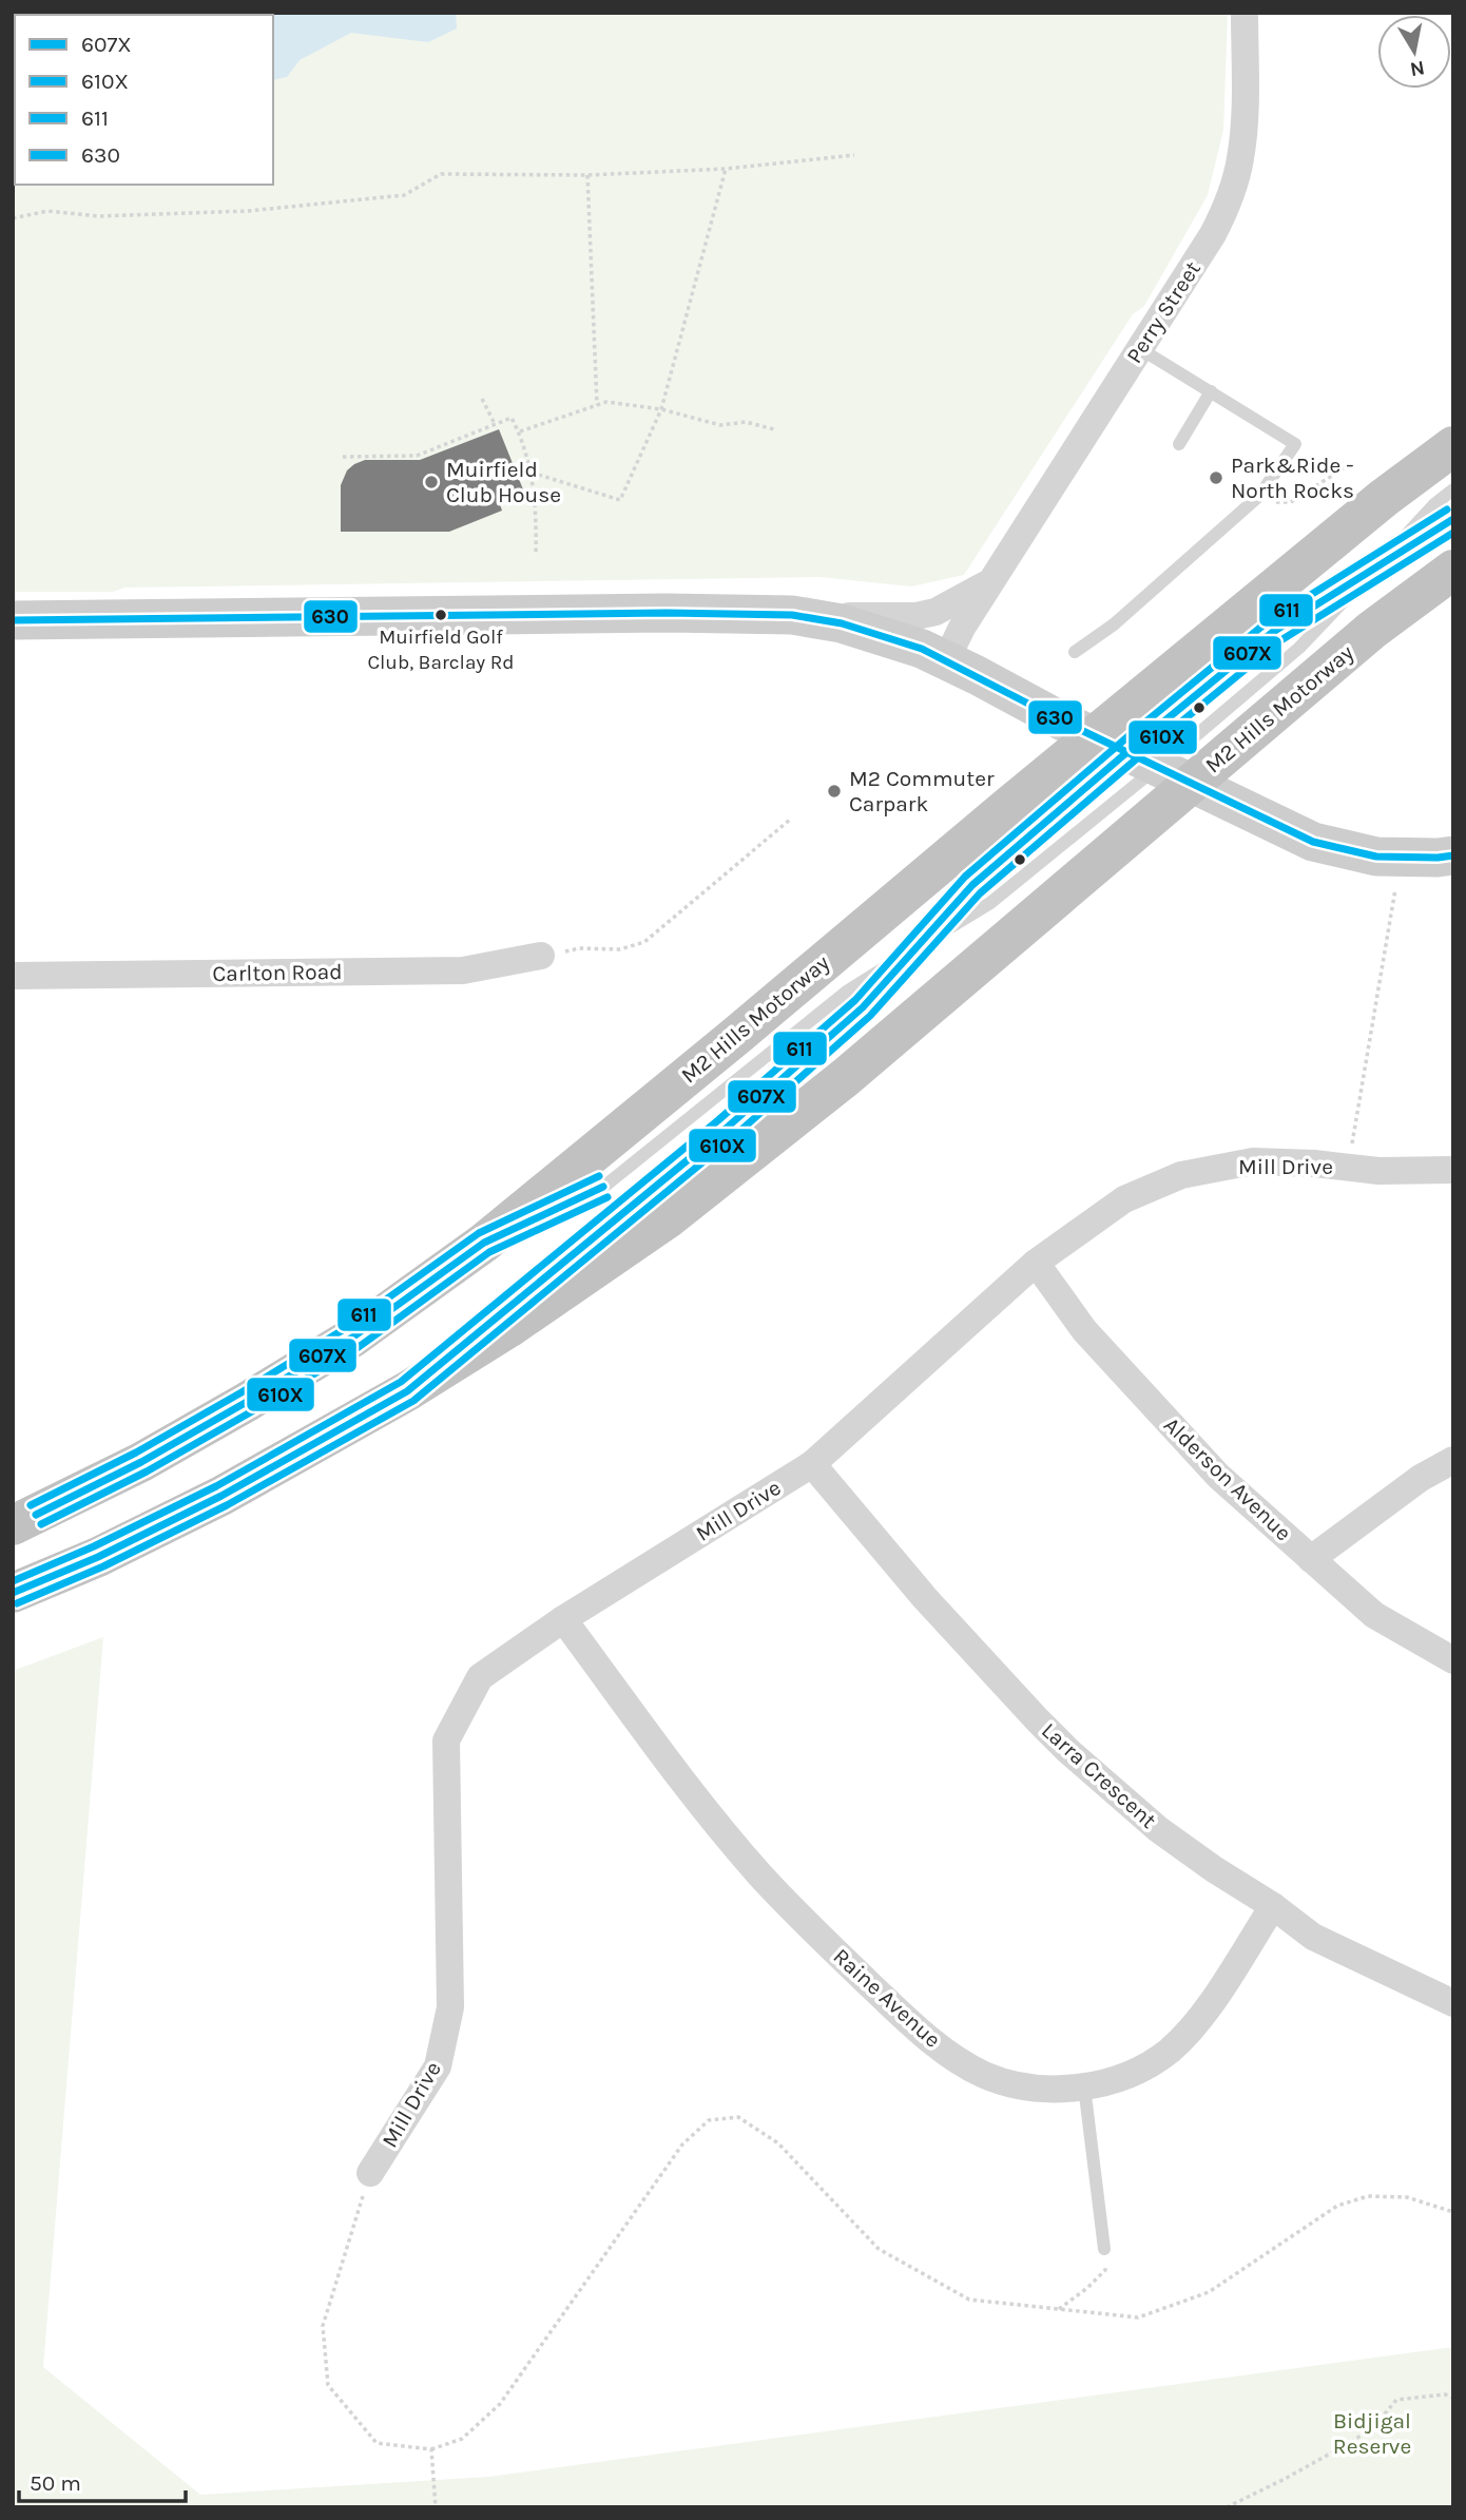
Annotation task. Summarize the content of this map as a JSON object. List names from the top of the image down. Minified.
{"streets":{"highway":["M2 Hills Motorway"],"street":["Perry Street","Carlton Road","Mill Drive","Alderson Avenue","Larra Crescent","Raine Avenue"]},"crossings":[["Mill Drive","Alderson Avenue"],["Mill Drive","Larra Crescent"],["Mill Drive","Raine Avenue"],["Larra Crescent","Raine Avenue"]],"parks":["Bidjigal Reserve"],"places":["Park&Ride - North Rocks","Muirfield Club House","Muirfield Golf Club, Barclay Rd","M2 Commuter Carpark"],"lines":["transit line 611","transit line 607X","transit line 610X","transit line 630"],"legend":["607X","610X","611","630"],"scale_bar":"50 m","north":"bottom"}
